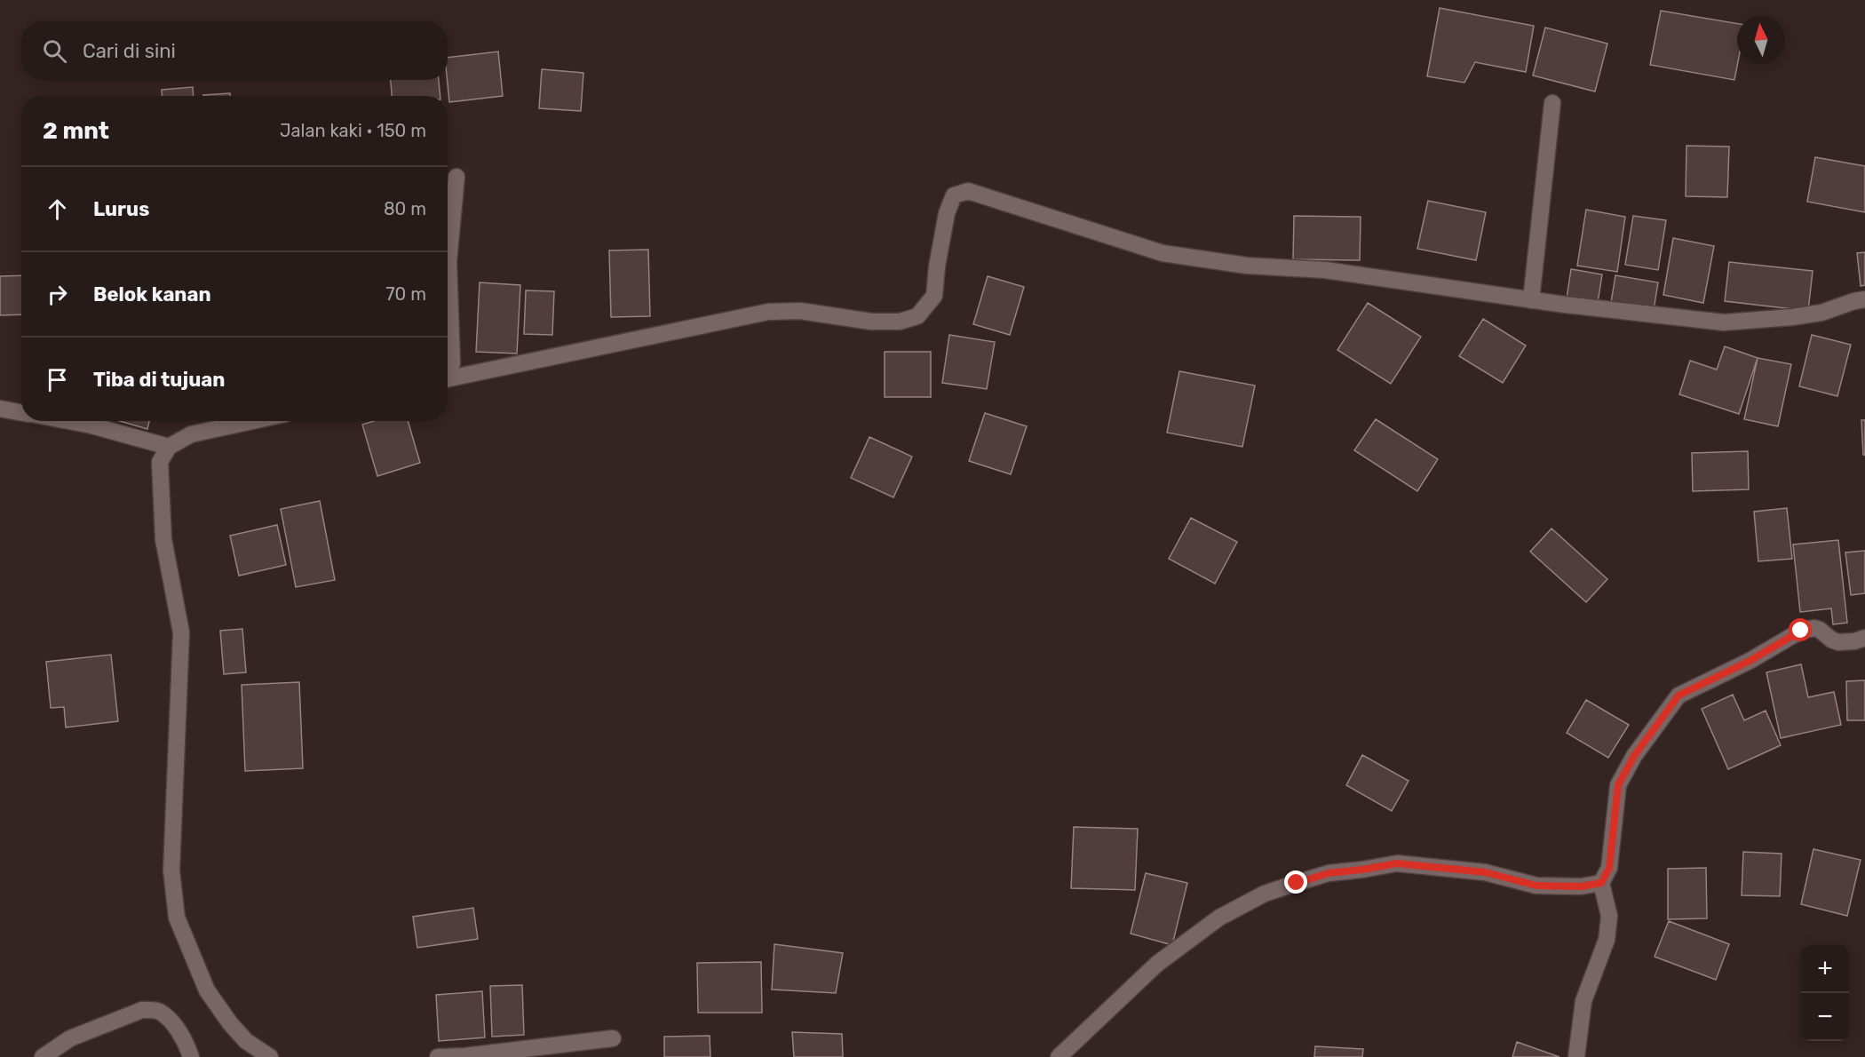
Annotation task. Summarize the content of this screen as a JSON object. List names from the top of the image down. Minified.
{"north":"top","page":{"search":"Cari di sini","heading":["2 mnt","Jalan kaki · 150 m"],"list":[["Lurus","80 m"],["Belok kanan","70 m"],"Tiba di tujuan"],"map_buttons":["+","−"]}}
